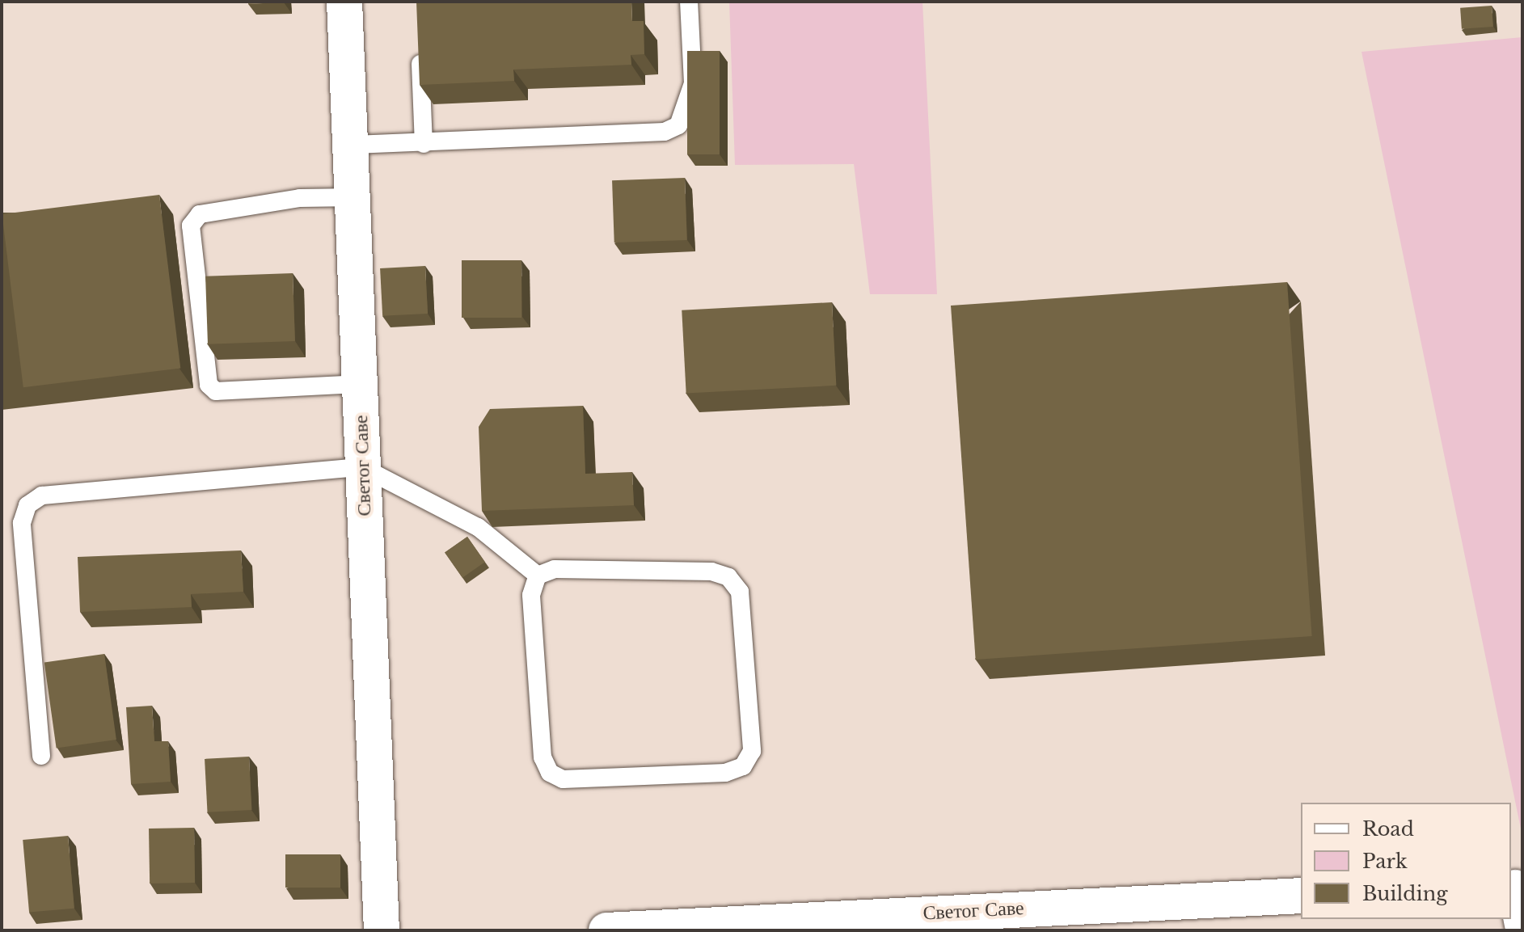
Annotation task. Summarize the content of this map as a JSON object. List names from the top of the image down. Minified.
{"streets":{"street":["Светог Саве"]},"legend":["Road","Park","Building"]}
